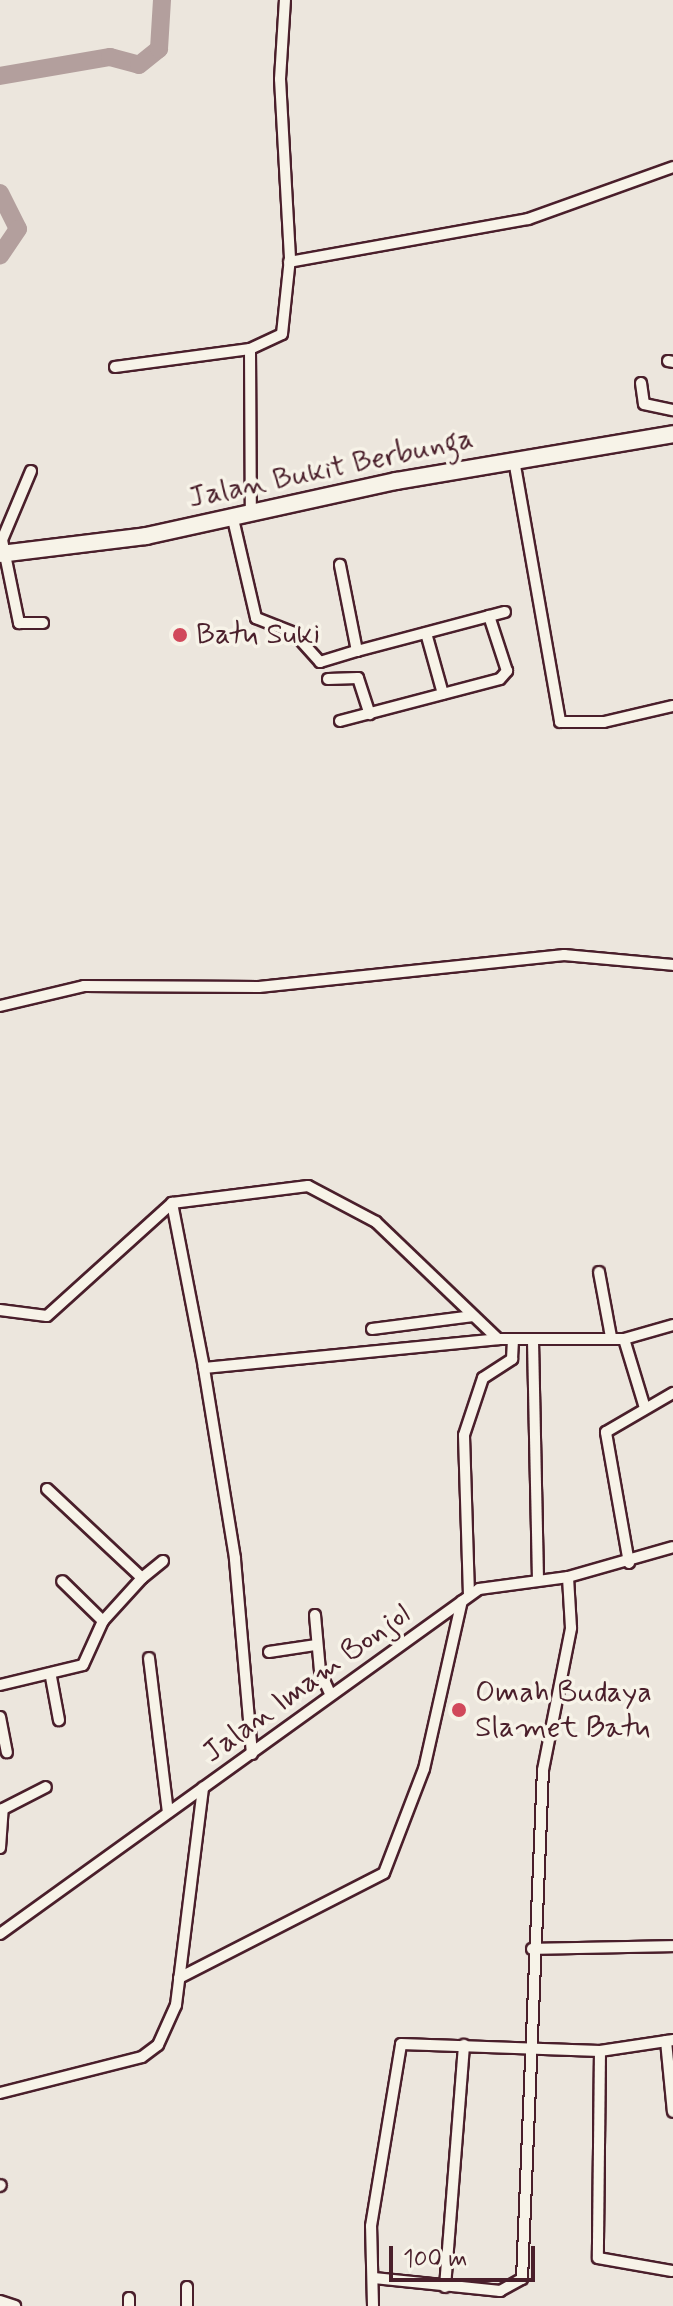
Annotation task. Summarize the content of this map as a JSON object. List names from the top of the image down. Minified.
{"streets":{"main road":["Jalan Bukit Berbunga"],"street":["Jalan Imam Bonjol"]},"places":["Batu Suki","Omah Budaya Slamet Batu"],"scale_bar":"100 m"}
